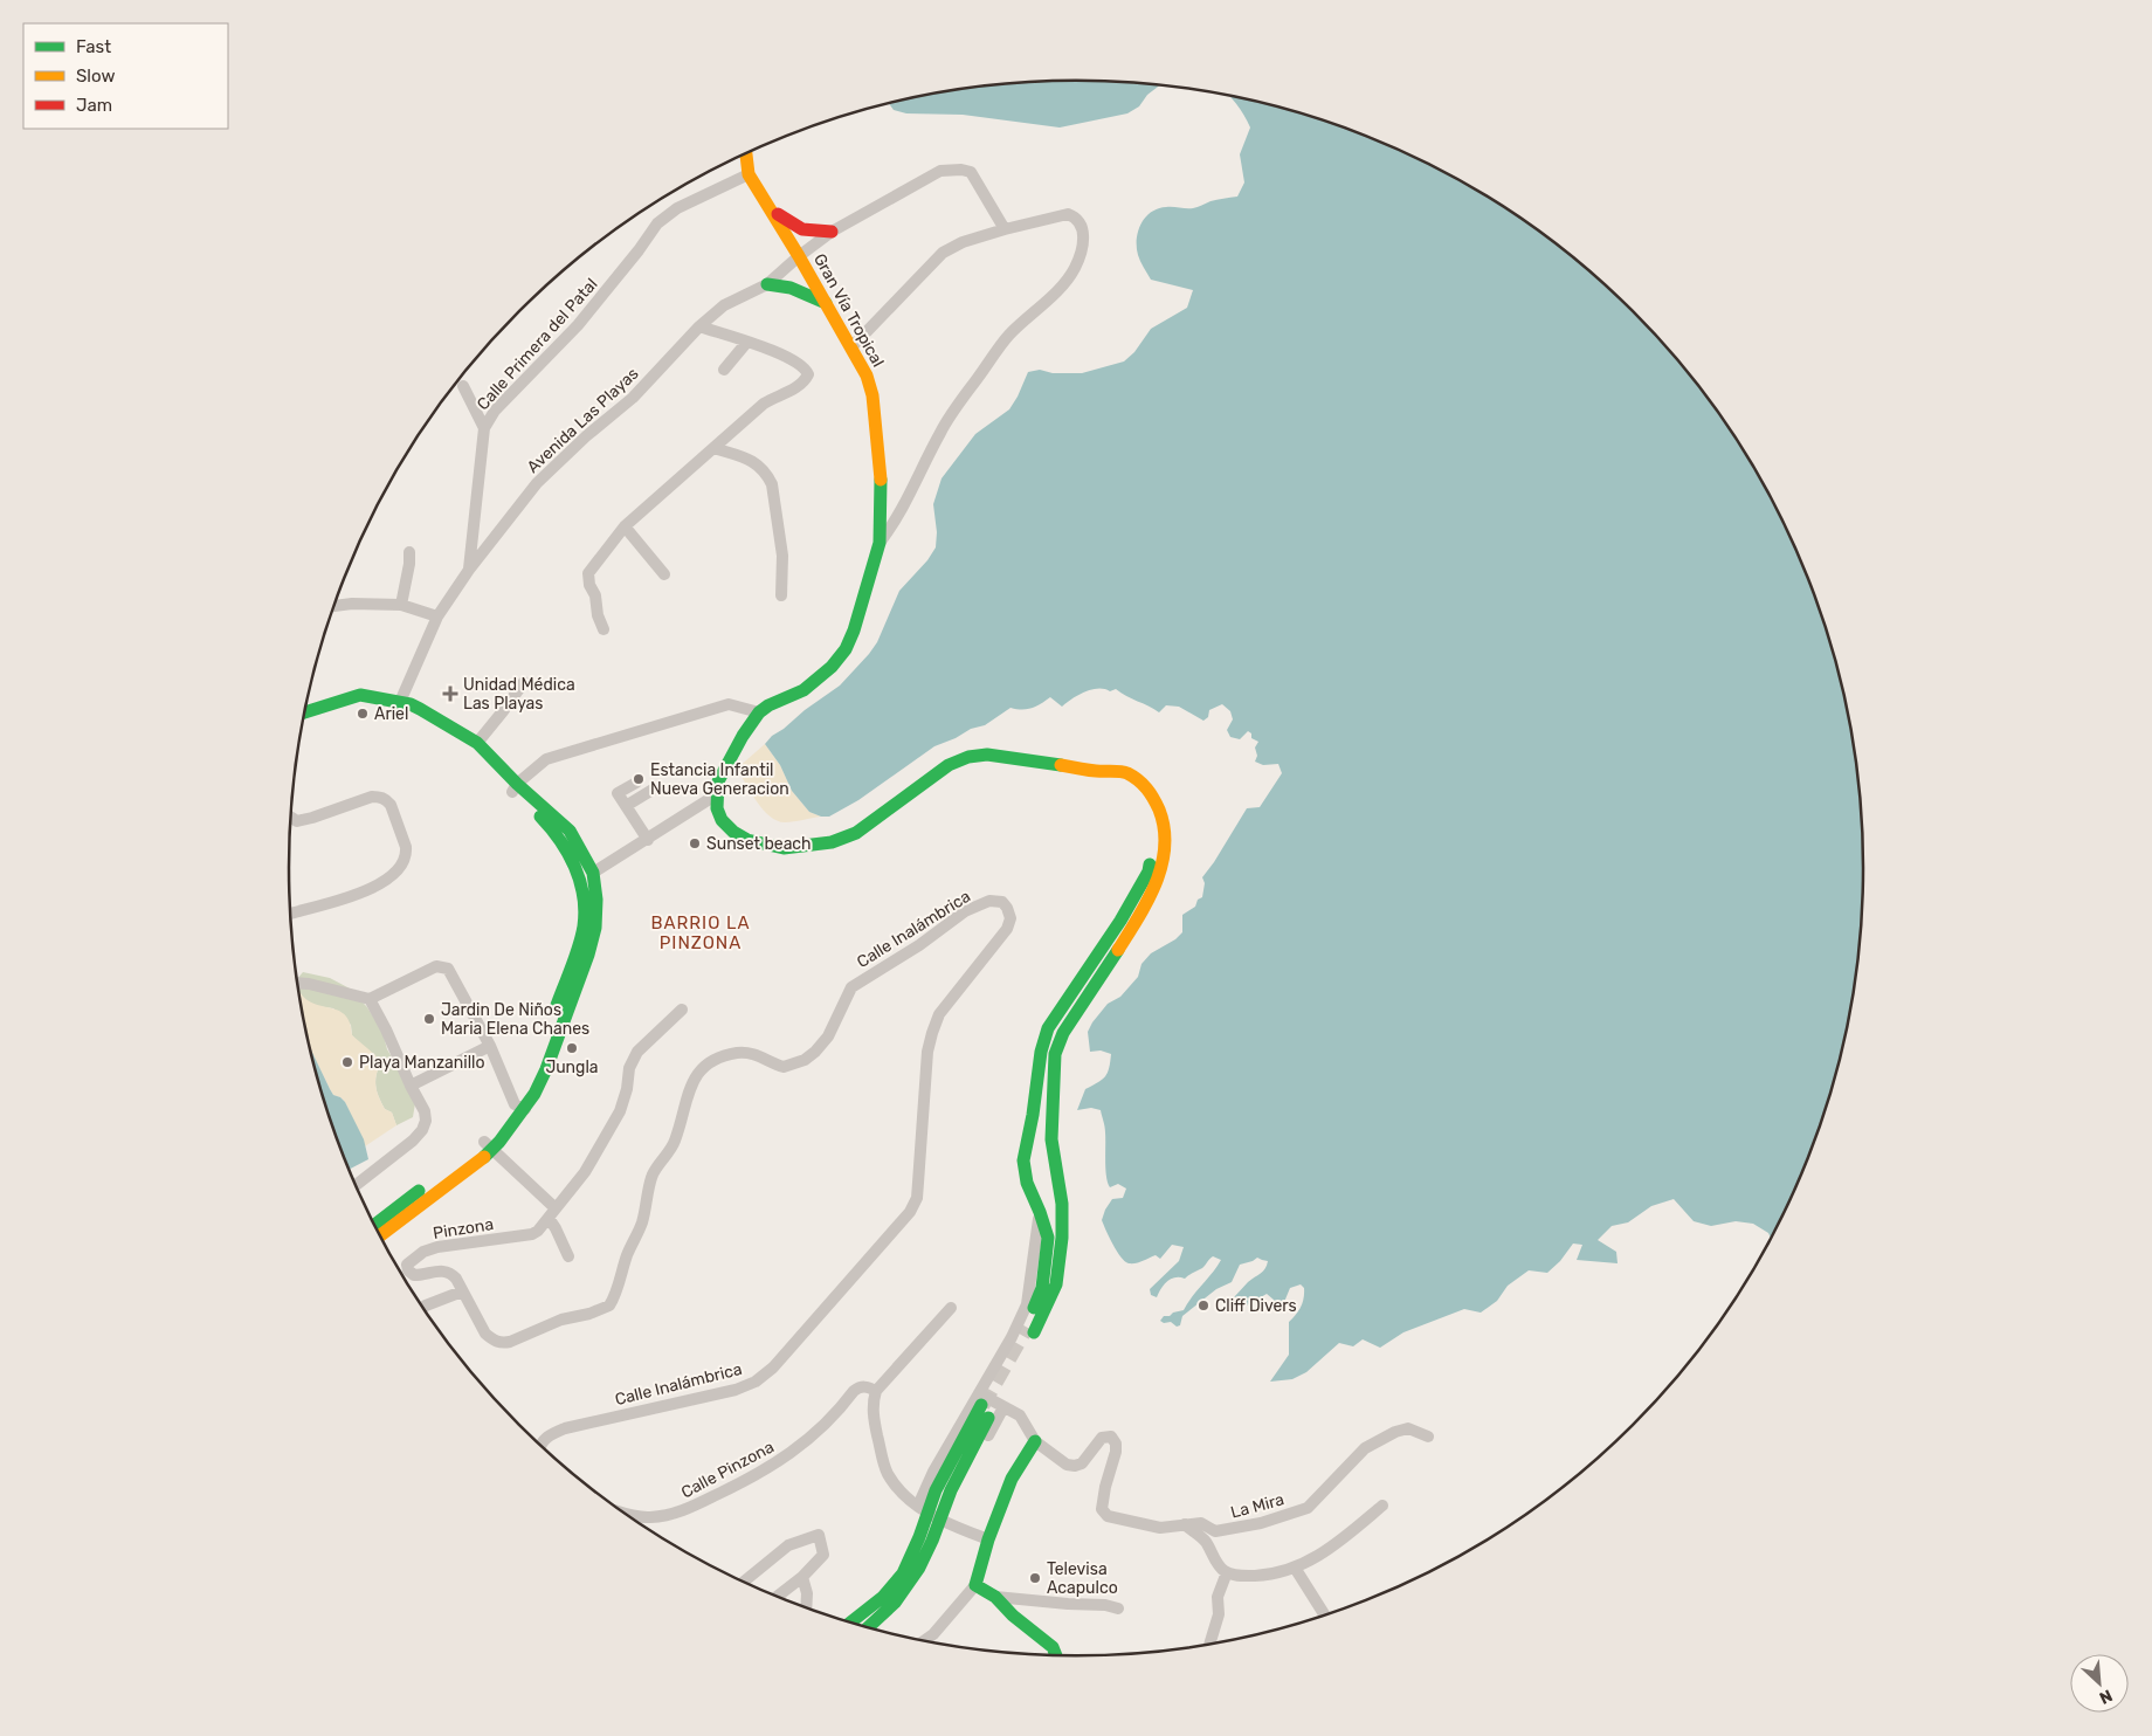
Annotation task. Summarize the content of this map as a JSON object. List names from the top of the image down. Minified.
{"streets":{"main road":["Gran Vía Tropical"],"street":["Calle Primera del Patal","Avenida Las Playas","Calle Inalámbrica","Pinzona","Calle Pinzona","La Mira"]},"crossings":[["Gran Vía Tropical","Calle Primera del Patal"],["Gran Vía Tropical","Avenida Las Playas"],["Calle Primera del Patal","Avenida Las Playas"],["Calle Inalámbrica","Pinzona"]],"districts":["BARRIO LA PINZONA"],"places":{"health":["Unidad Médica Las Playas"],"other":["Ariel","Estancia Infantil Nueva Generacion","Sunset beach","Jardin De Niños Maria Elena Chanes","Jungla","Playa Manzanillo","Cliff Divers","Televisa Acapulco"]},"legend":["Fast","Slow","Jam"],"north":"bottom right"}
